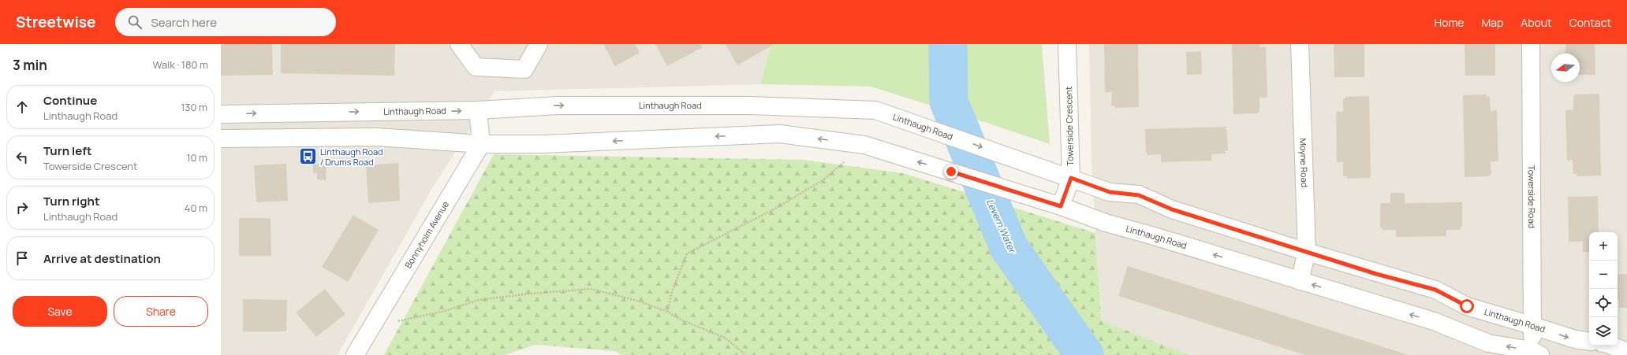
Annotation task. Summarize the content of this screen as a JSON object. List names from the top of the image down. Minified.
{"streets":{"street":["Linthaugh Road","Towerside Crescent","Moyne Road","Towerside Road","Bonnyholm Avenue"]},"crossings":[["Linthaugh Road","Towerside Crescent"],["Linthaugh Road","Moyne Road"],["Linthaugh Road","Towerside Road"],["Linthaugh Road","Bonnyholm Avenue"]],"water":["Levern Water"],"places":{"bus stop":["Linthaugh Road / Drums Road"]},"north":"left","page":{"header":"Streetwise","search":"Search here","nav":["Home","Map","About","Contact"],"heading":["3 min","Walk · 180 m"],"list":[["Continue","Linthaugh Road","130 m"],["Turn left","Towerside Crescent","10 m"],["Turn right","Linthaugh Road","40 m"],"Arrive at destination"],"map_buttons":["+","−"],"buttons":["Save","Share"]}}
